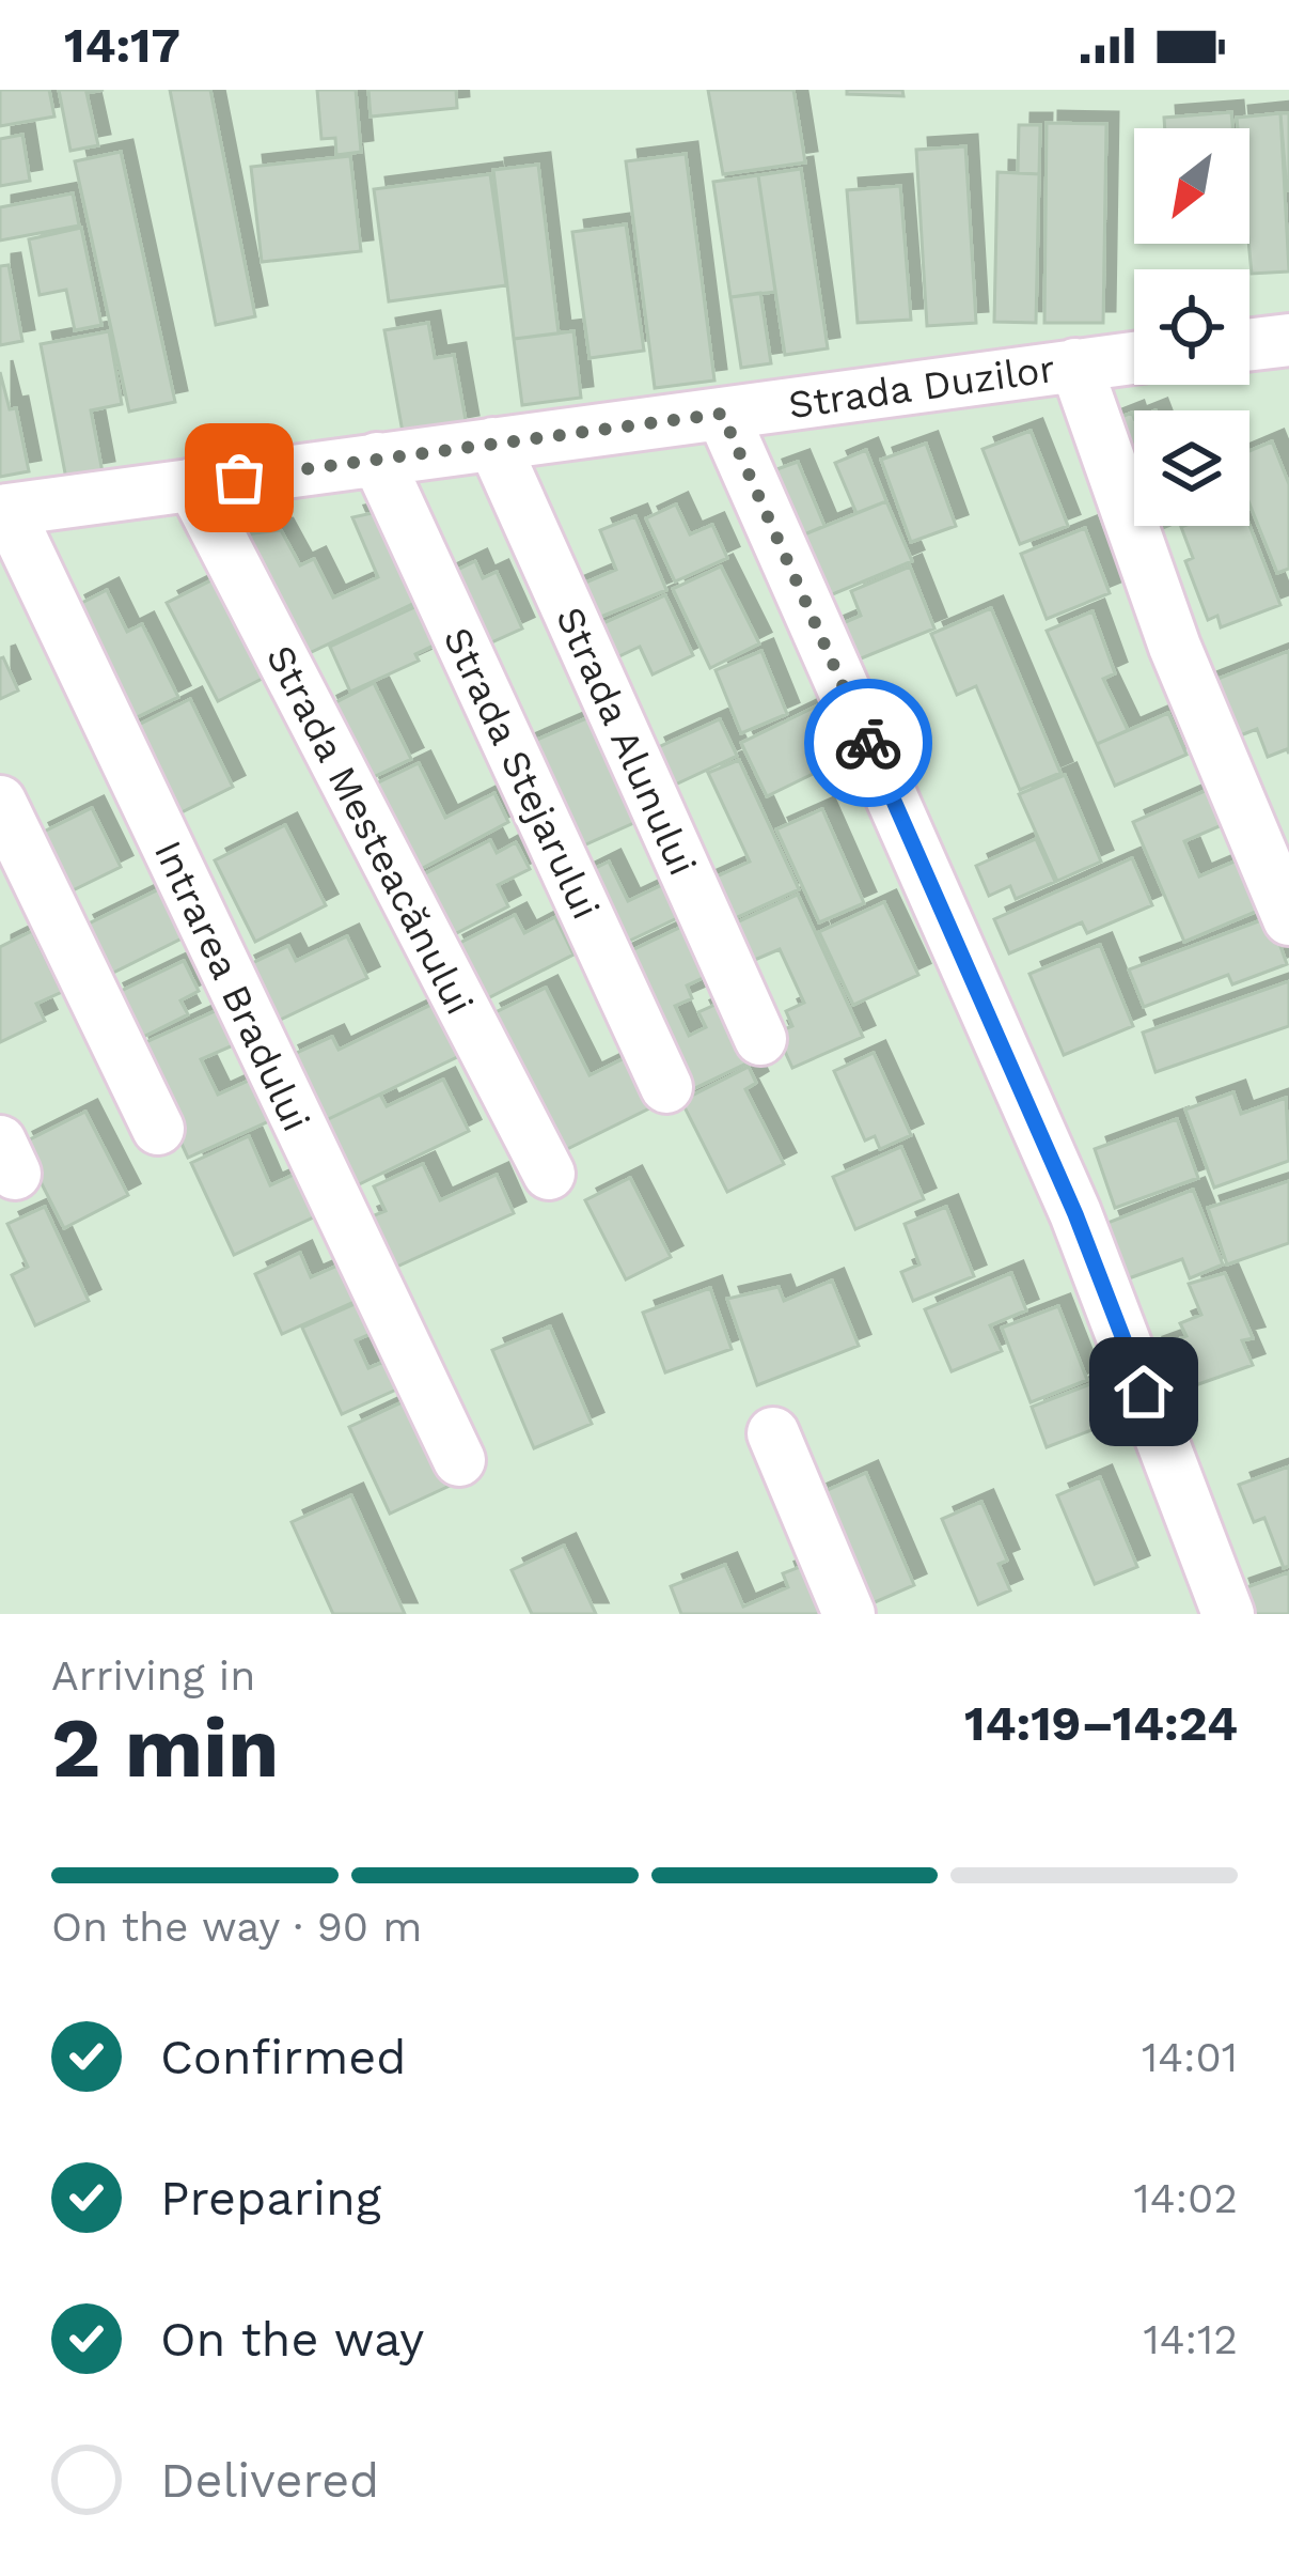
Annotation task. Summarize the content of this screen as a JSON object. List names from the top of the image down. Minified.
{"streets":{"street":["Strada Duzilor","Strada Alunului","Strada Stejarului","Strada Mesteacănului","Intrarea Bradului"]},"crossings":[["Strada Duzilor","Strada Alunului"],["Strada Duzilor","Strada Stejarului"],["Strada Duzilor","Strada Mesteacănului"],["Strada Duzilor","Intrarea Bradului"]],"north":"bottom left","page":{"status":"14:17","heading":["2 min","Arriving in","14:19–14:24"],"bar":"On the way · 90 m","list":[["Confirmed","14:01"],["Preparing","14:02"],["On the way","14:12"],"Delivered"]}}
